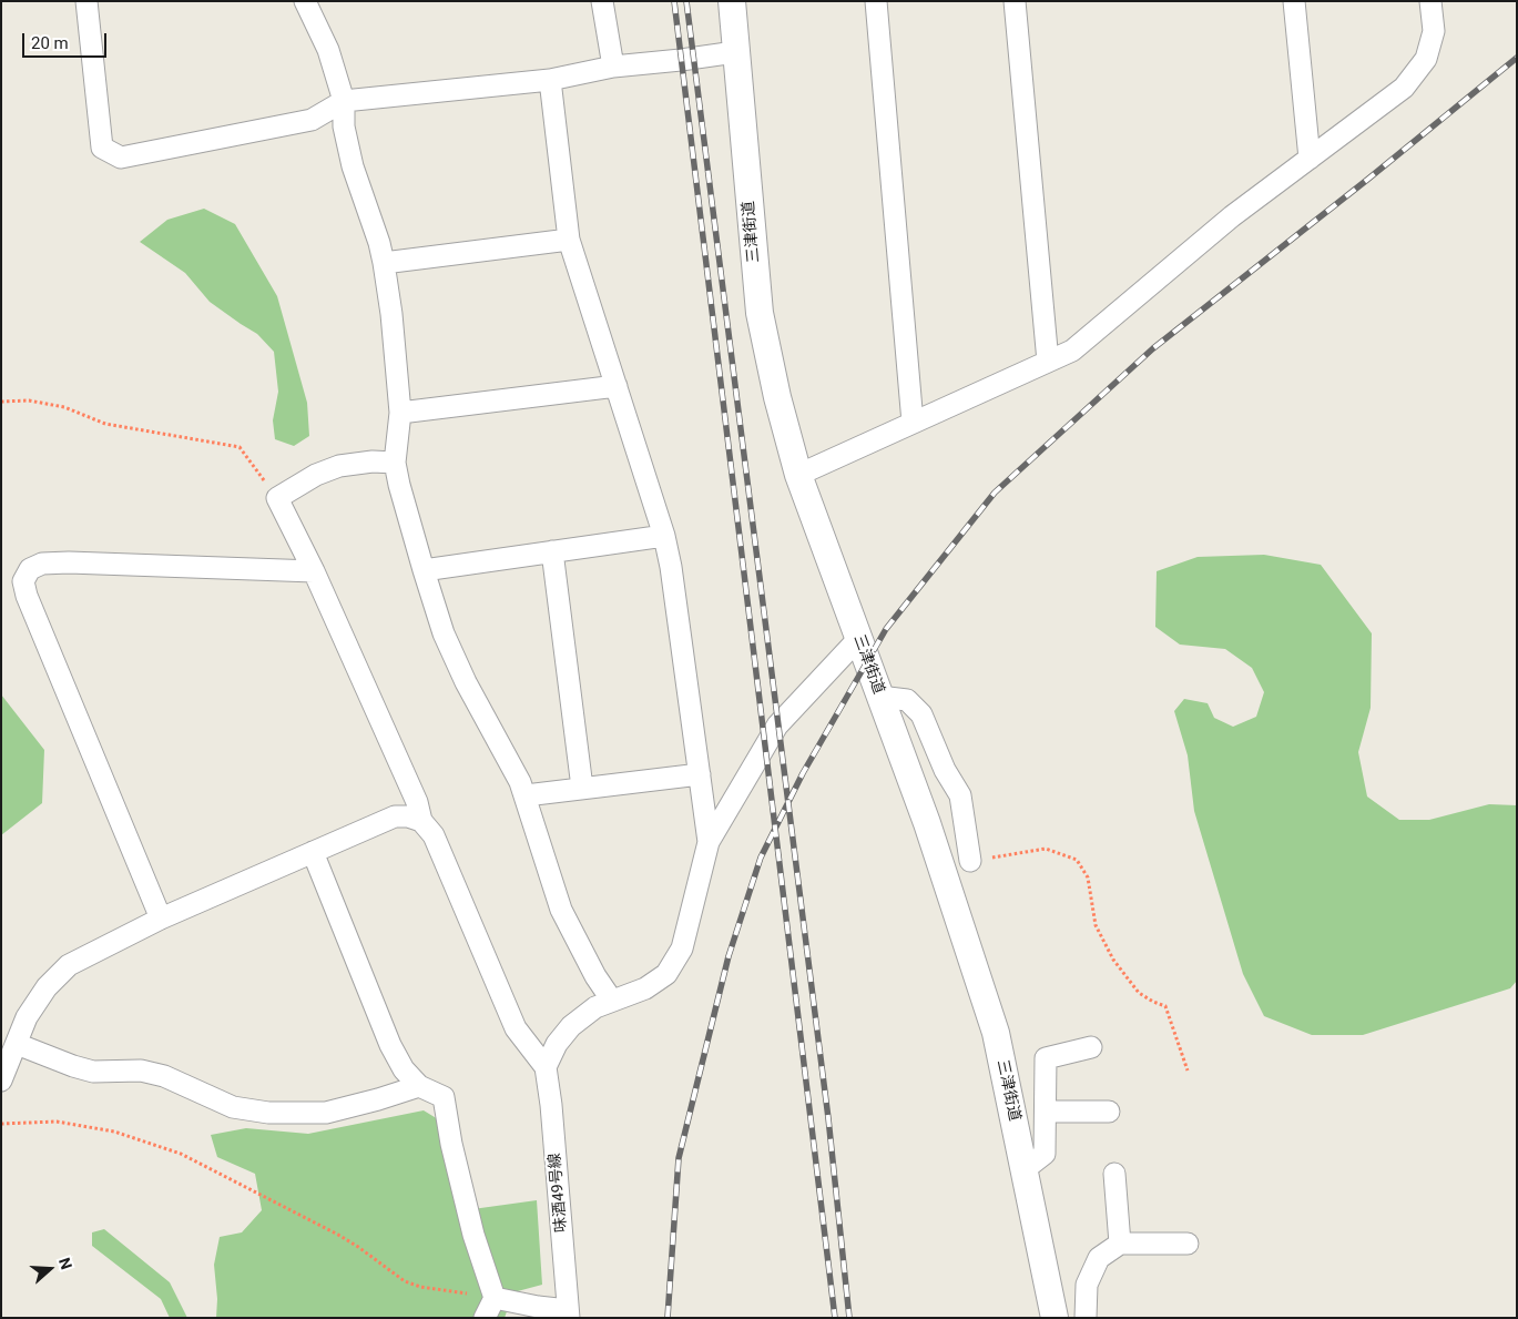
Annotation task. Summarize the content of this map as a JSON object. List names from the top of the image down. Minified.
{"streets":{"street":["三津街道","味酒49号線"]},"scale_bar":"20 m","north":"right"}
